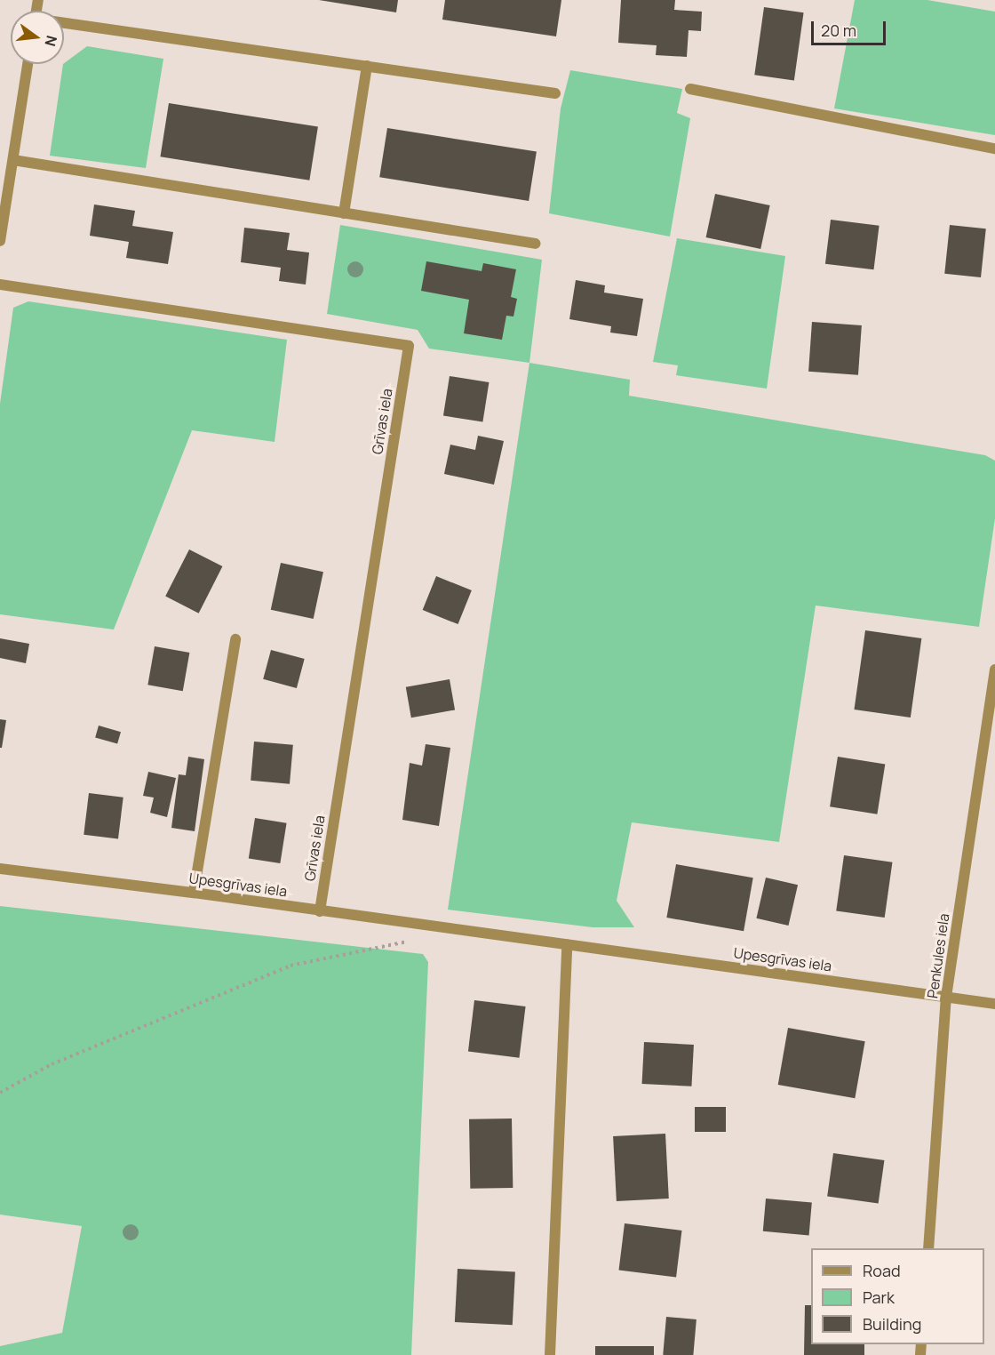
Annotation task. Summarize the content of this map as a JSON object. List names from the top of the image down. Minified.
{"streets":{"street":["Grīvas iela","Upesgrīvas iela","Penkules iela"]},"crossings":[["Grīvas iela","Upesgrīvas iela"],["Upesgrīvas iela","Penkules iela"]],"legend":["Road","Park","Building"],"scale_bar":"20 m","north":"right"}
